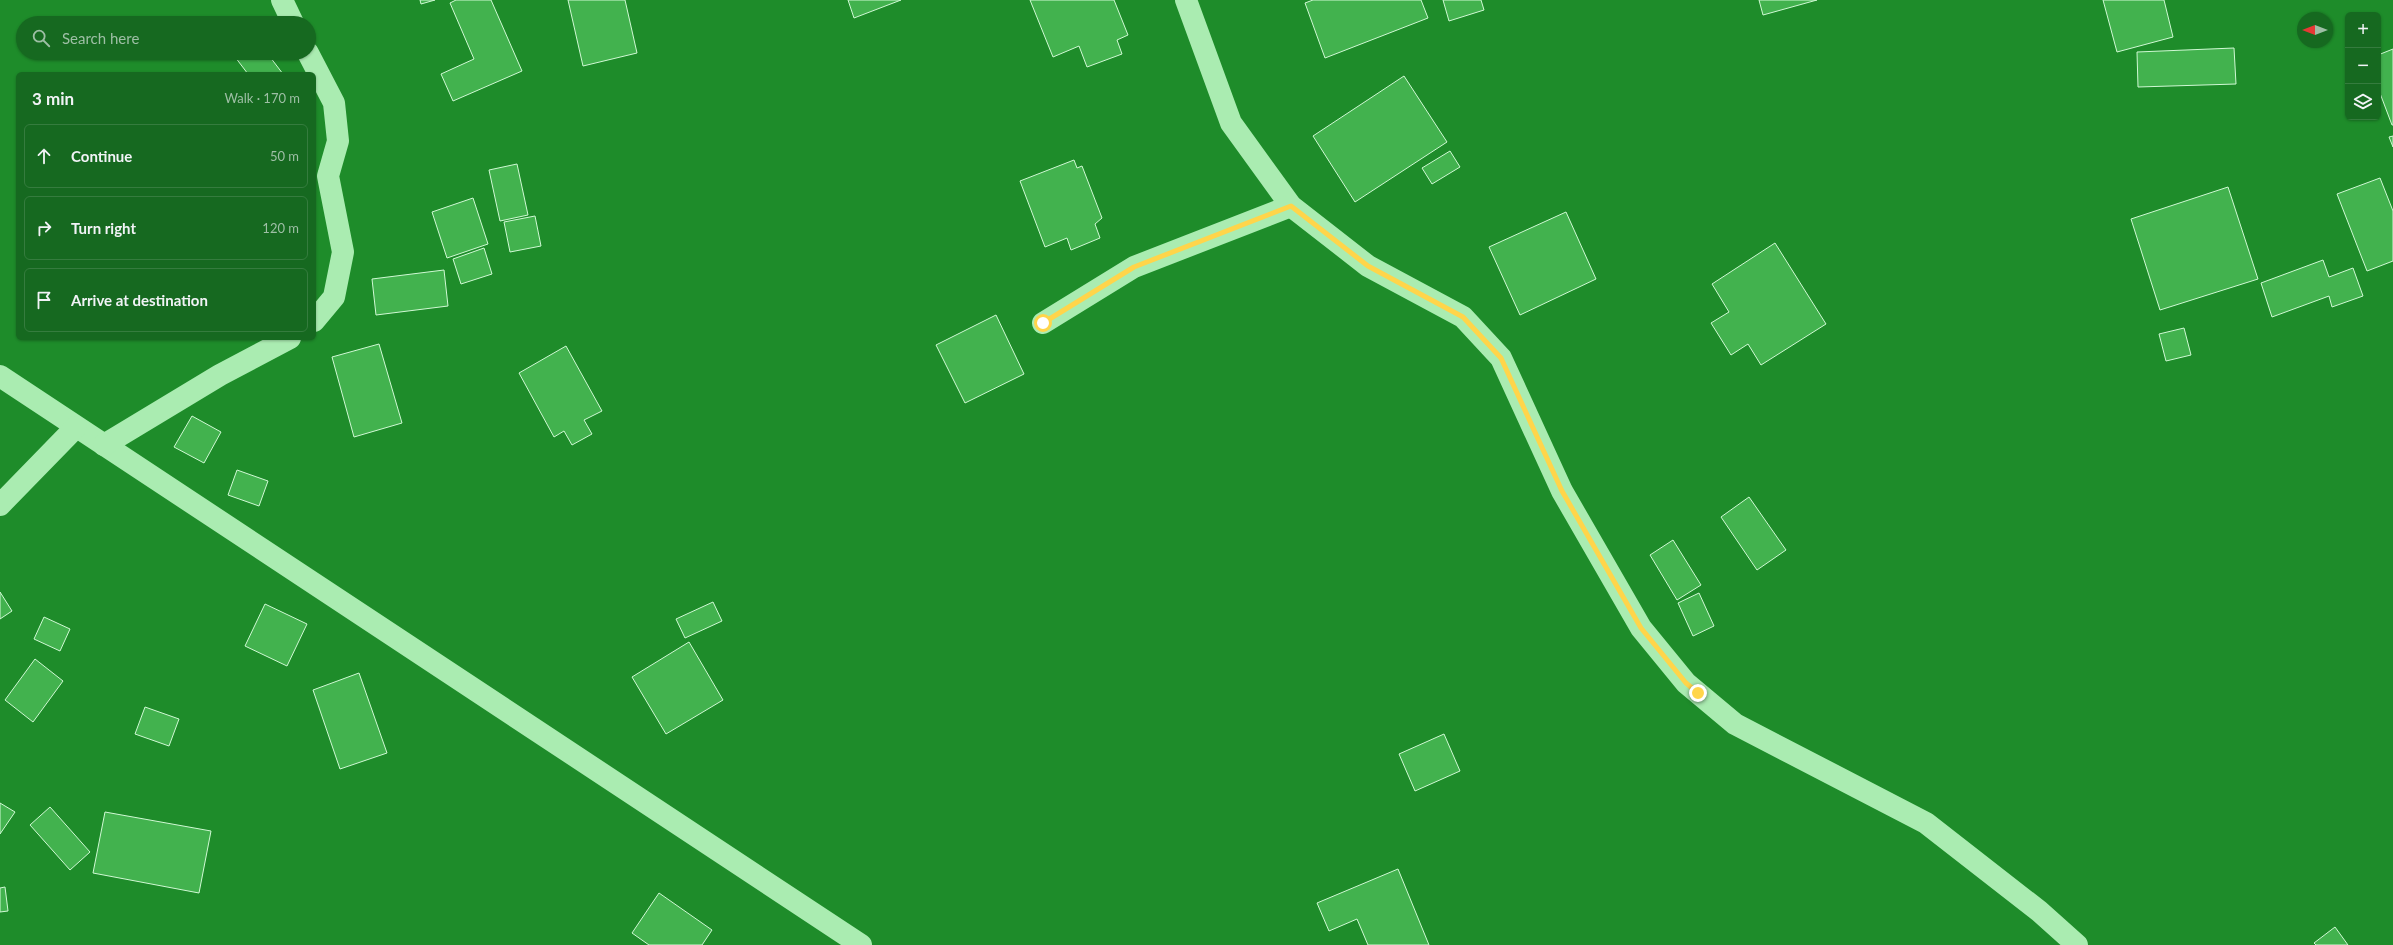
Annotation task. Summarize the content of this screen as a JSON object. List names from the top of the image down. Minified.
{"north":"left","page":{"map_buttons":["+","−"],"search":"Search here","heading":["3 min","Walk · 170 m"],"list":[["Continue","50 m"],["Turn right","120 m"],"Arrive at destination"]}}
